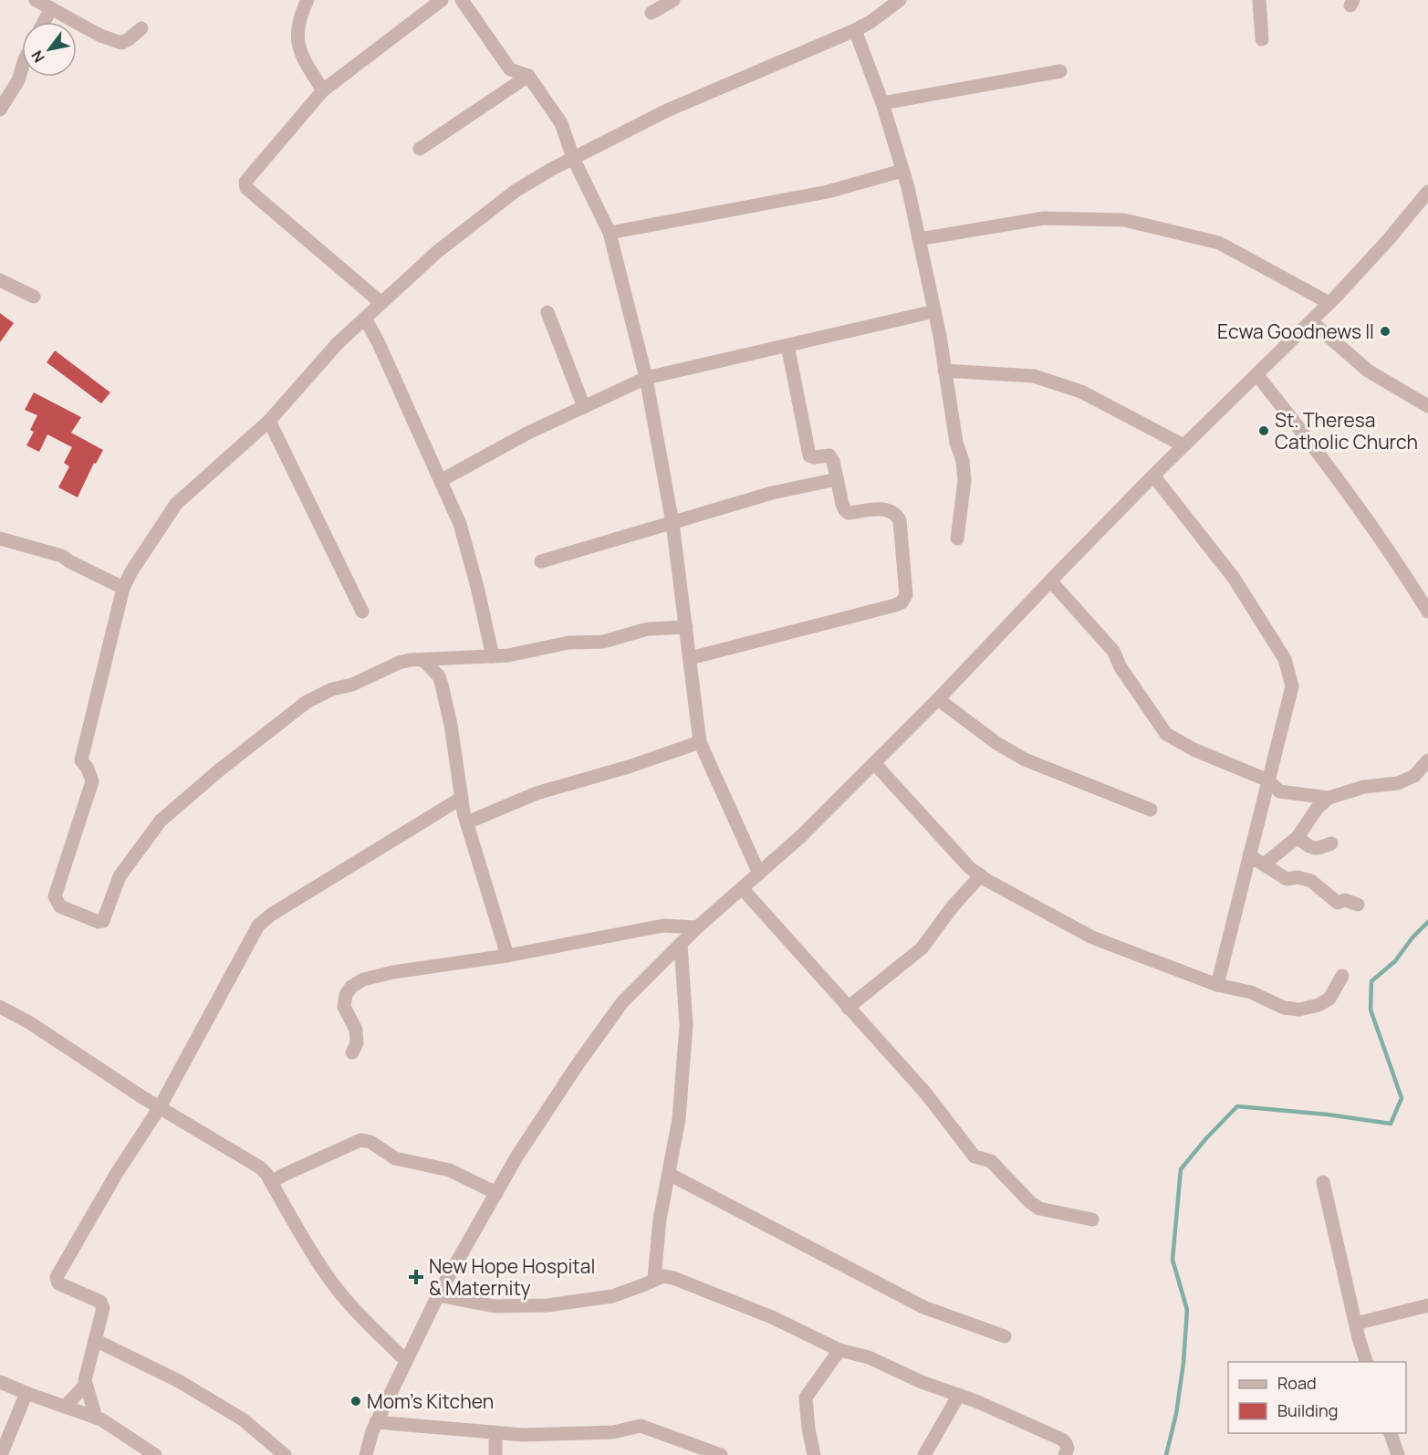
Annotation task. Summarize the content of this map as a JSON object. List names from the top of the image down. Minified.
{"places":{"other":["Ecwa Goodnews II","St. Theresa Catholic Church","Mom's Kitchen"],"health":["New Hope Hospital & Maternity"]},"legend":["Road","Building"],"north":"bottom left"}
